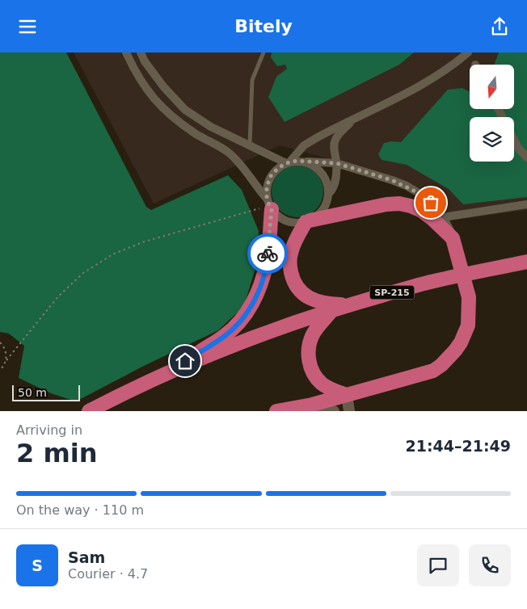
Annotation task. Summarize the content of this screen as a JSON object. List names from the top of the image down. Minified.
{"streets":{"highway":["SP-215"]},"scale_bar":"50 m","north":"bottom","page":{"header":"Bitely","scale":"50 m","heading":["2 min","Arriving in","21:44–21:49"],"panel":["Sam","Courier · 4.7"],"bar":"On the way · 110 m","round":"S"}}
